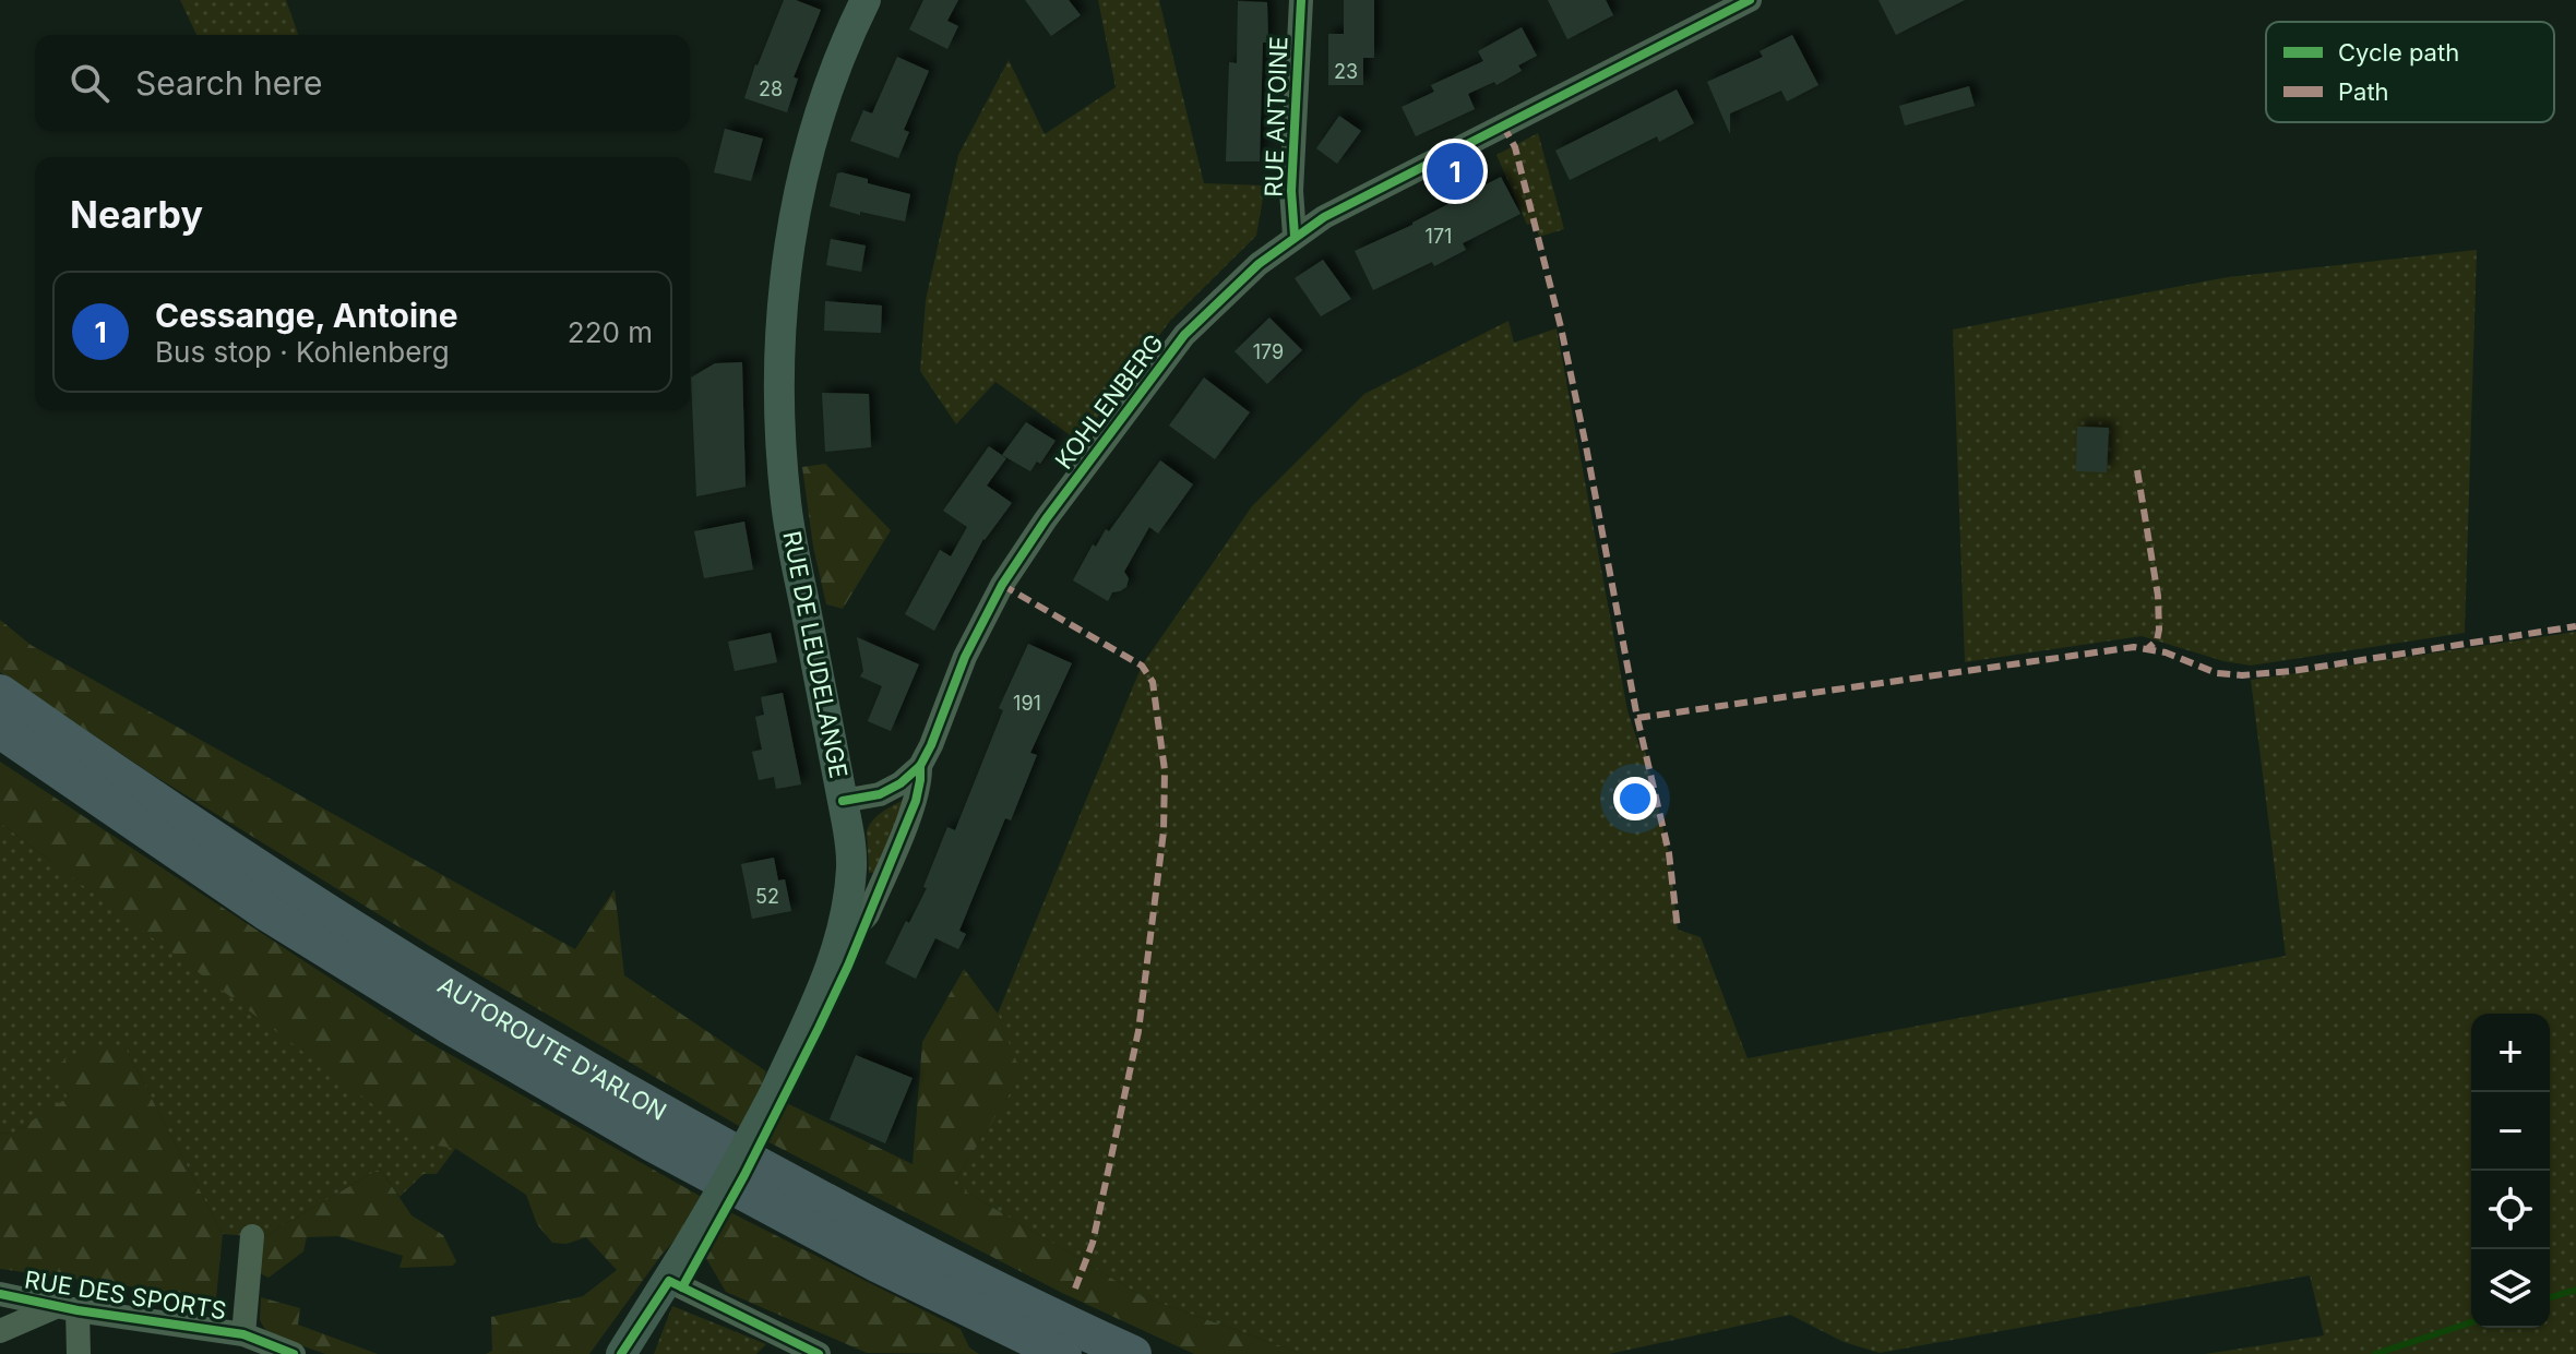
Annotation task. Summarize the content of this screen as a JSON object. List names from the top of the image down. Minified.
{"streets":{"highway":["AUTOROUTE D'ARLON"],"main road":["RUE DE LEUDELANGE"],"street":["RUE ANTOINE","KOHLENBERG","RUE DES SPORTS"]},"crossings":[["RUE ANTOINE","KOHLENBERG"],["KOHLENBERG","RUE DE LEUDELANGE"]],"house_numbers":["23","28","171","179","191","52"],"legend":["Cycle path","Path"],"page":{"search":"Search here","pins":"1","heading":"Nearby","list":[{"mark":"1","name":"Cessange, Antoine","note":"Bus stop · Kohlenberg","value":"220 m"}],"map_buttons":["+","−"]}}
